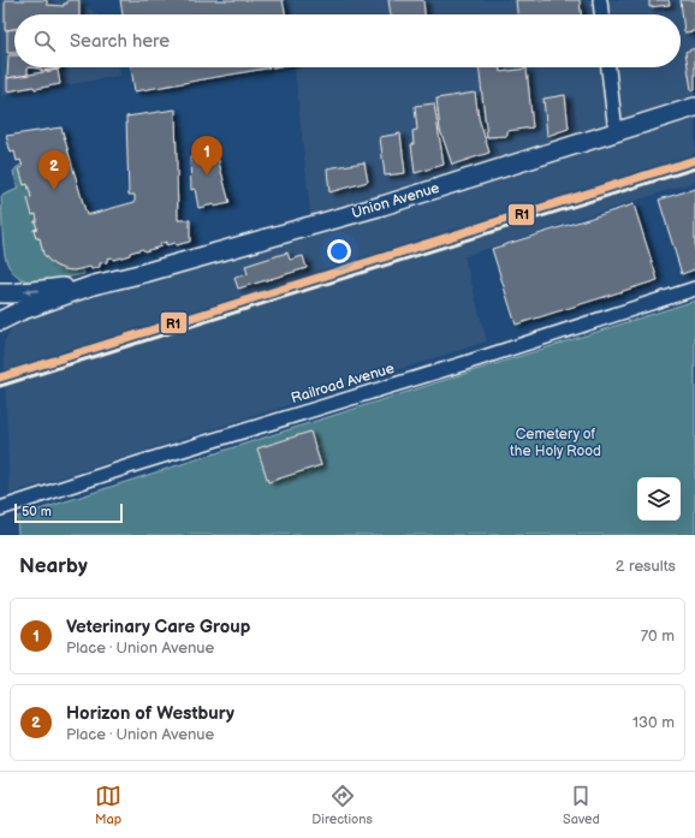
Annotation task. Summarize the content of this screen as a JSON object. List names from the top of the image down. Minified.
{"streets":{"main road":["Union Avenue"],"street":["Railroad Avenue"]},"parks":["Cemetery of the Holy Rood"],"lines":["transit line R1"],"scale_bar":"50 m","page":{"search":"Search here","pins":["1","2"],"scale":"50 m","heading":["Nearby","2 results"],"list":[{"mark":"1","name":"Veterinary Care Group","note":"Place · Union Avenue","value":"70 m"},{"mark":"2","name":"Horizon of Westbury","note":"Place · Union Avenue","value":"130 m"}],"nav":["Map","Directions","Saved"]}}
